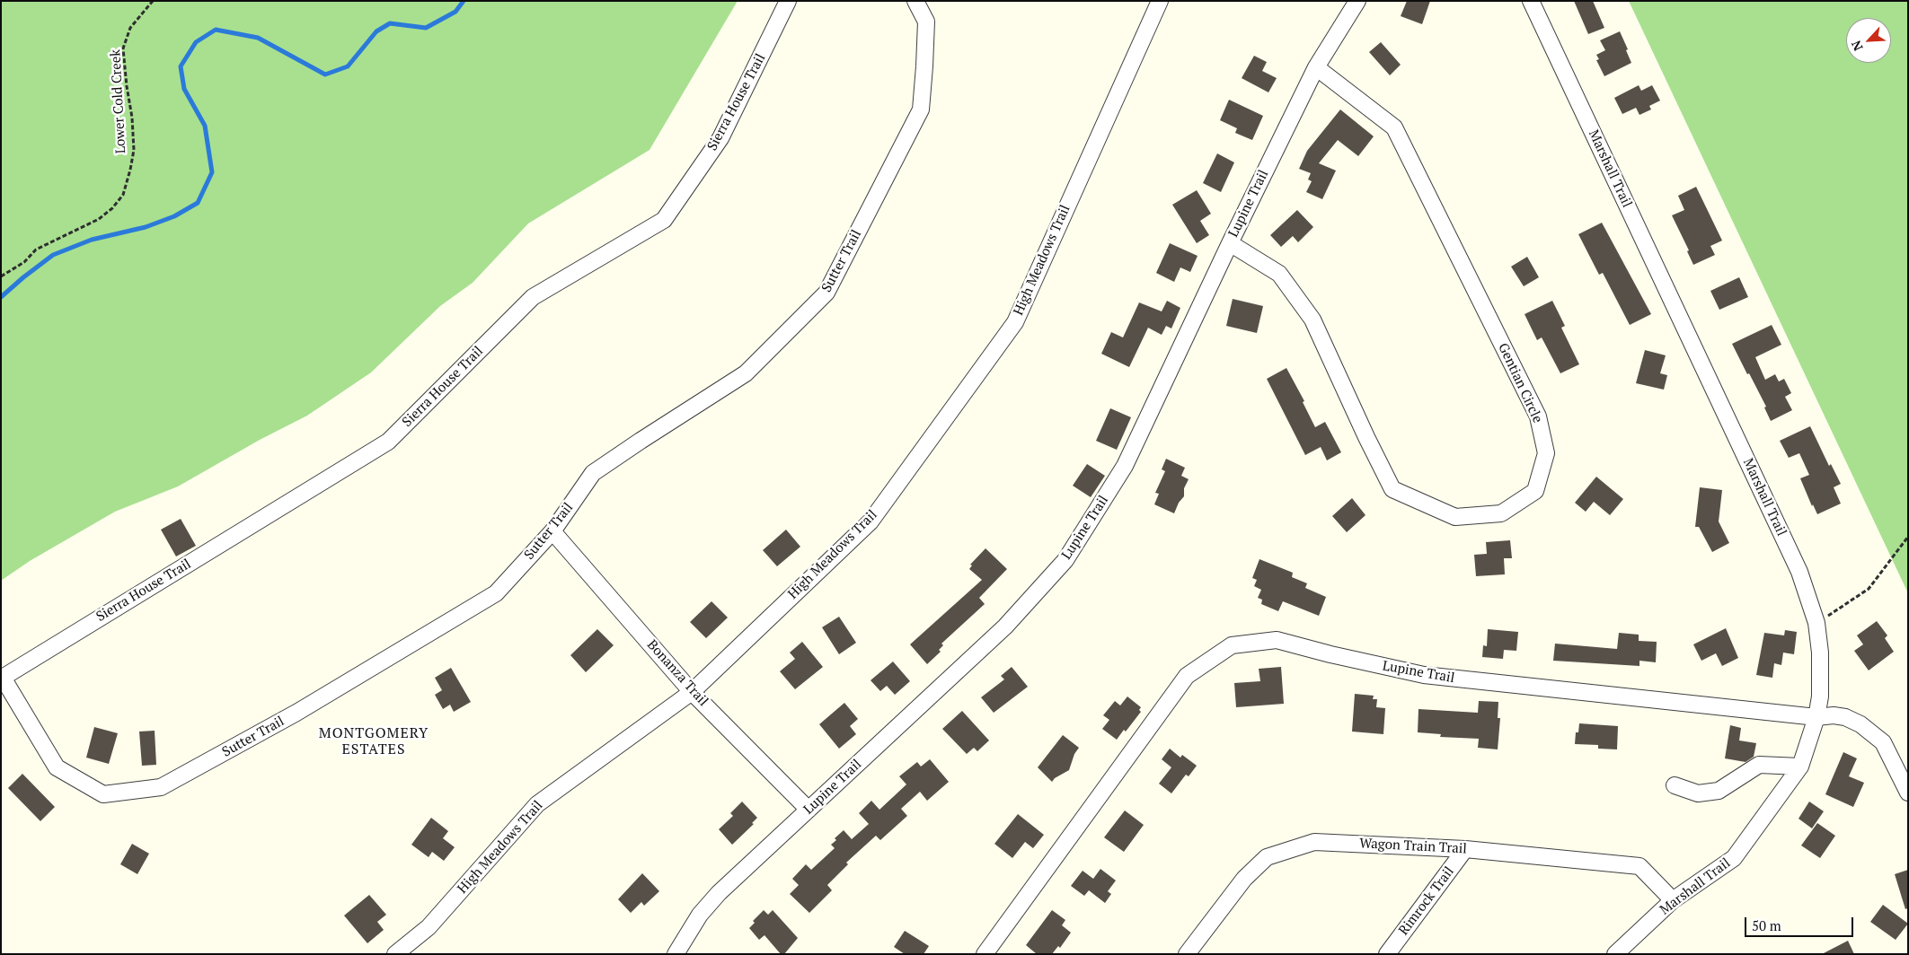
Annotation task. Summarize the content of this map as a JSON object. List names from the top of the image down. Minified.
{"streets":{"street":["Sierra House Trail","Marshall Trail","Lupine Trail","High Meadows Trail","Sutter Trail","Gentian Circle","Bonanza Trail","Wagon Train Trail","Rimrock Trail"],"path":["Lower Cold Creek"]},"crossings":[["Sierra House Trail","Sutter Trail"],["Marshall Trail","Lupine Trail"],["Marshall Trail","Wagon Train Trail"],["Lupine Trail","Gentian Circle"],["Lupine Trail","Bonanza Trail"],["High Meadows Trail","Bonanza Trail"],["Sutter Trail","Bonanza Trail"],["Wagon Train Trail","Rimrock Trail"]],"districts":["MONTGOMERY ESTATES"],"scale_bar":"50 m","north":"bottom left"}
